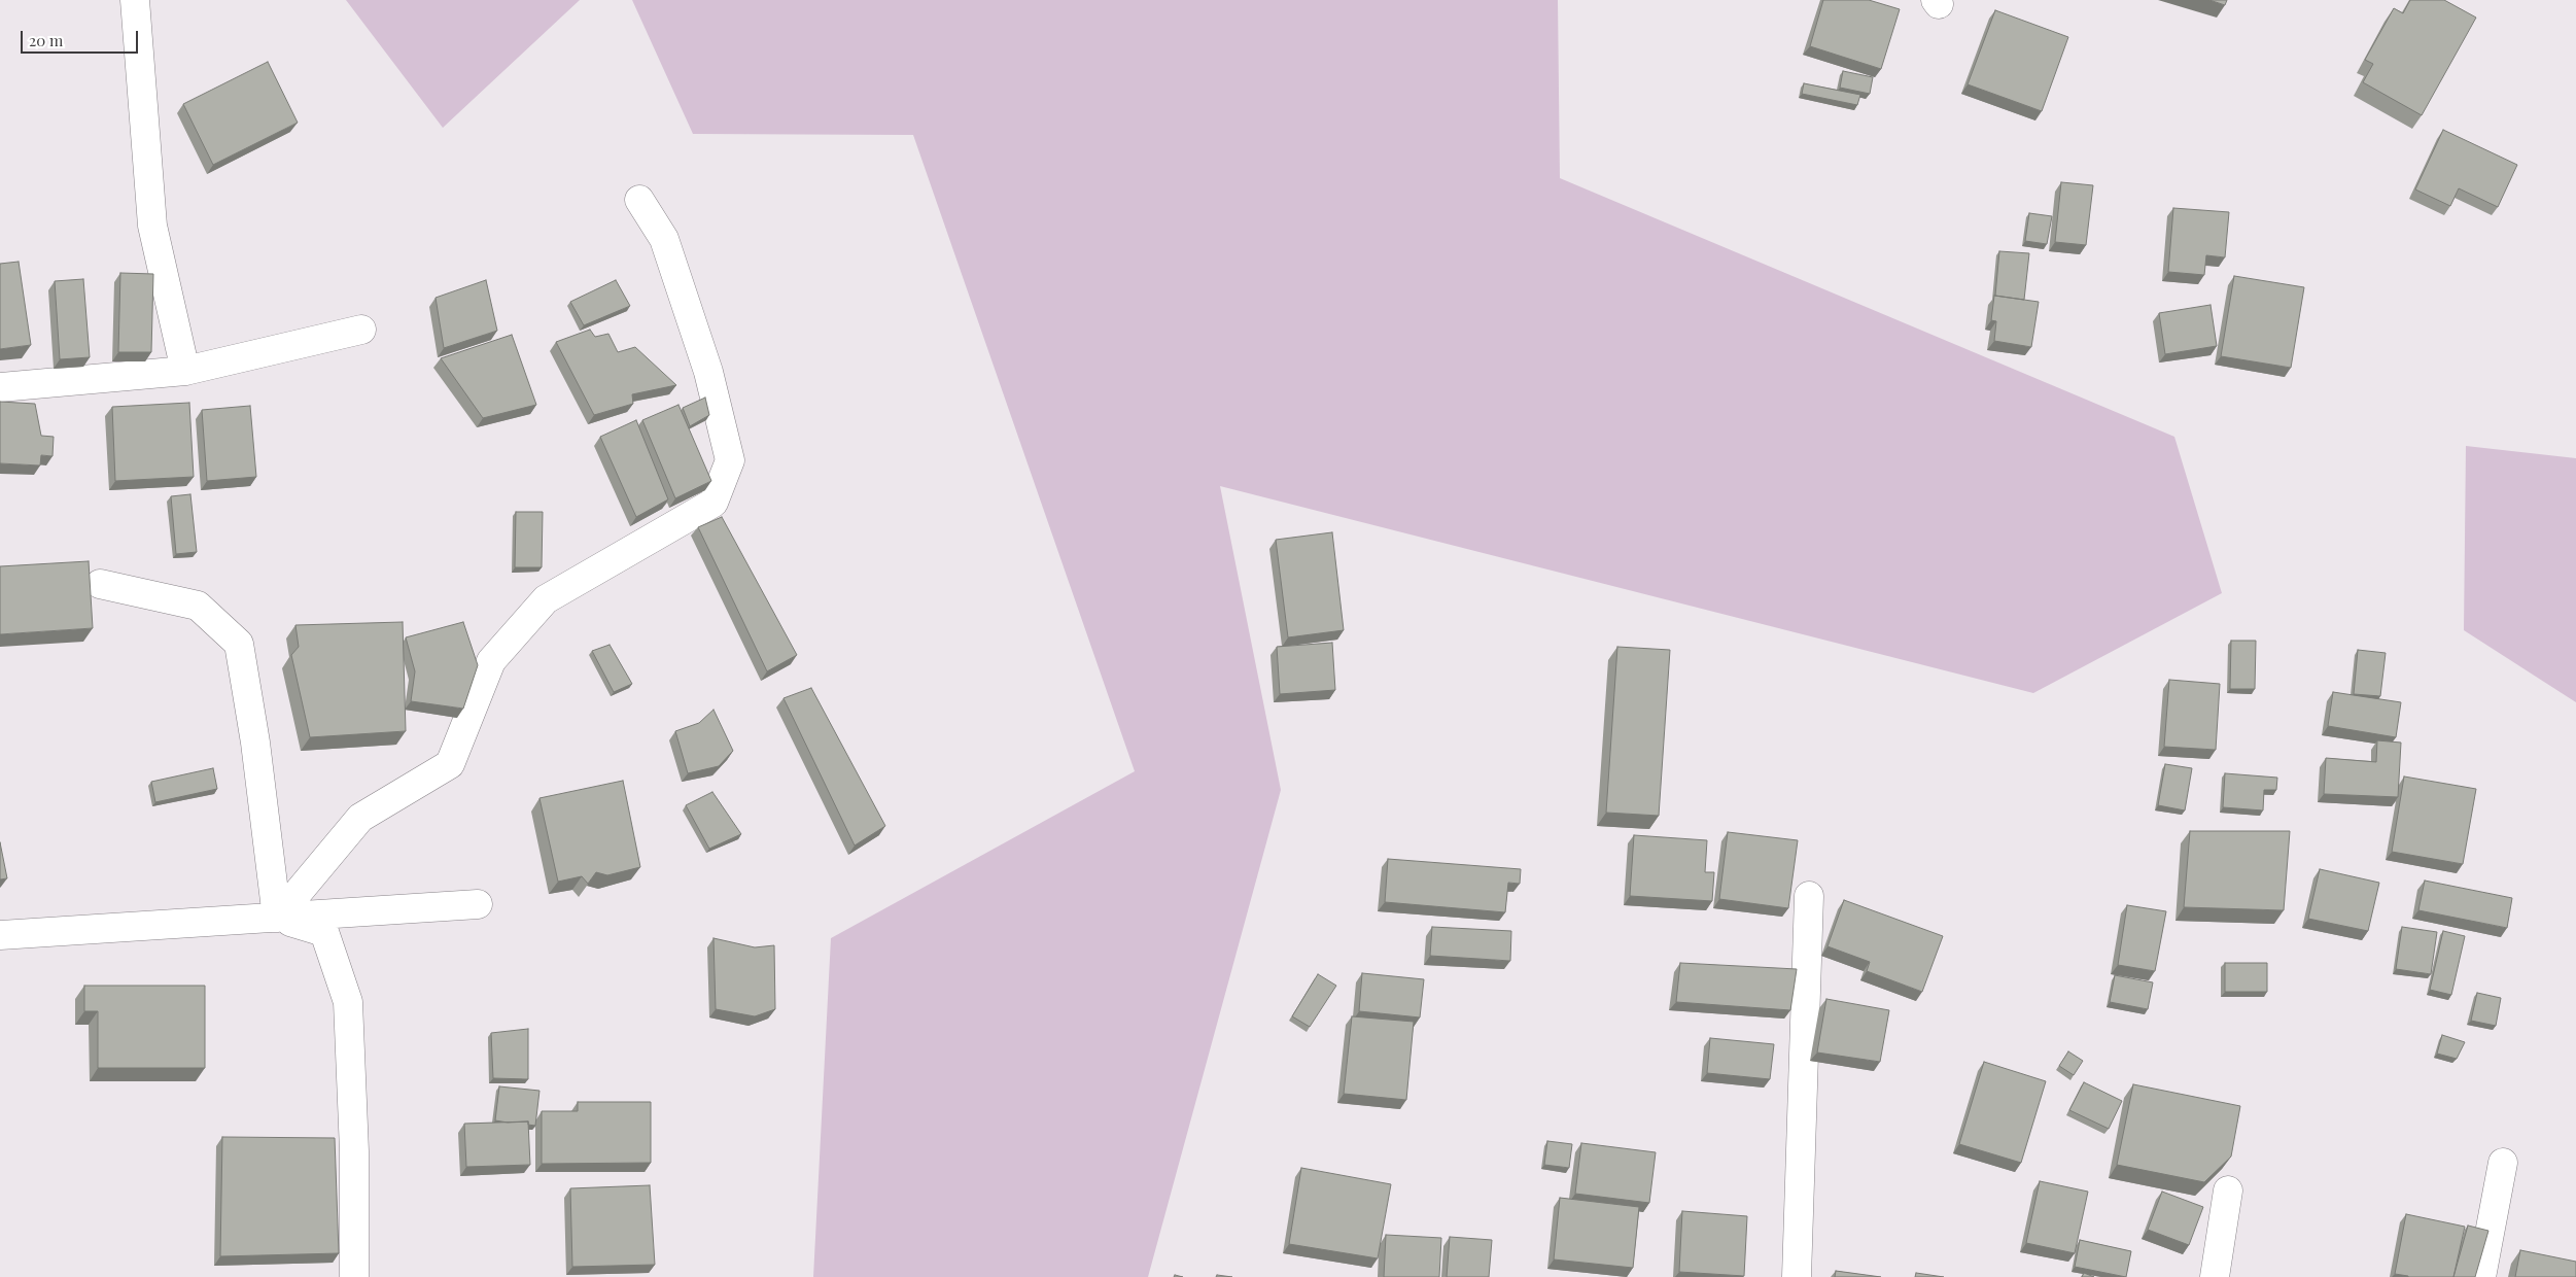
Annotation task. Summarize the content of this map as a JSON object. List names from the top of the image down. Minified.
{"scale_bar":"20 m"}
